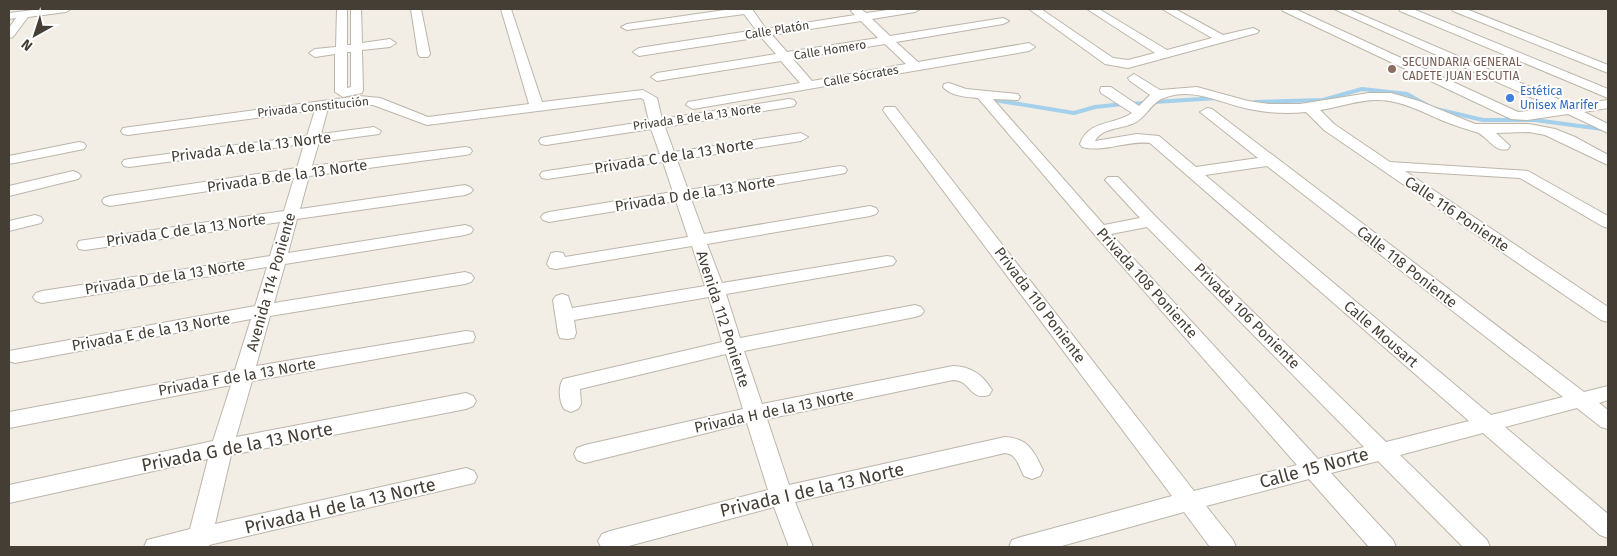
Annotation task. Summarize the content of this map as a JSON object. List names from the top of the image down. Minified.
{"streets":{"street":["Calle Platón","Calle Homero","Calle Sócrates","Privada Constitución","Privada B de la 13 Norte","Privada A de la 13 Norte","Privada C de la 13 Norte","Privada D de la 13 Norte","Calle 116 Poniente","Calle 118 Poniente","Avenida 114 Poniente","Privada 108 Poniente","Privada 110 Poniente","Privada 106 Poniente","Avenida 112 Poniente","Privada E de la 13 Norte","Calle Mousart","Privada F de la 13 Norte","Privada H de la 13 Norte","Privada G de la 13 Norte","Calle 15 Norte","Privada I de la 13 Norte"]},"crossings":[["Privada Constitución","Avenida 114 Poniente"],["Privada Constitución","Avenida 112 Poniente"],["Privada B de la 13 Norte","Avenida 114 Poniente"],["Privada B de la 13 Norte","Avenida 112 Poniente"],["Privada A de la 13 Norte","Avenida 114 Poniente"],["Privada C de la 13 Norte","Avenida 114 Poniente"],["Privada C de la 13 Norte","Avenida 112 Poniente"],["Privada D de la 13 Norte","Avenida 114 Poniente"],["Privada D de la 13 Norte","Avenida 112 Poniente"],["Calle 118 Poniente","Calle 15 Norte"],["Avenida 114 Poniente","Privada E de la 13 Norte"],["Avenida 114 Poniente","Privada F de la 13 Norte"],["Avenida 114 Poniente","Privada H de la 13 Norte"],["Avenida 114 Poniente","Privada G de la 13 Norte"],["Privada 108 Poniente","Calle 15 Norte"],["Privada 110 Poniente","Calle 15 Norte"],["Privada 106 Poniente","Calle 15 Norte"],["Avenida 112 Poniente","Privada H de la 13 Norte"],["Avenida 112 Poniente","Privada I de la 13 Norte"],["Calle Mousart","Calle 15 Norte"]],"places":["SECUNDARIA GENERAL CADETE JUAN ESCUTIA","Estética Unisex Marifer"],"north":"bottom left"}
